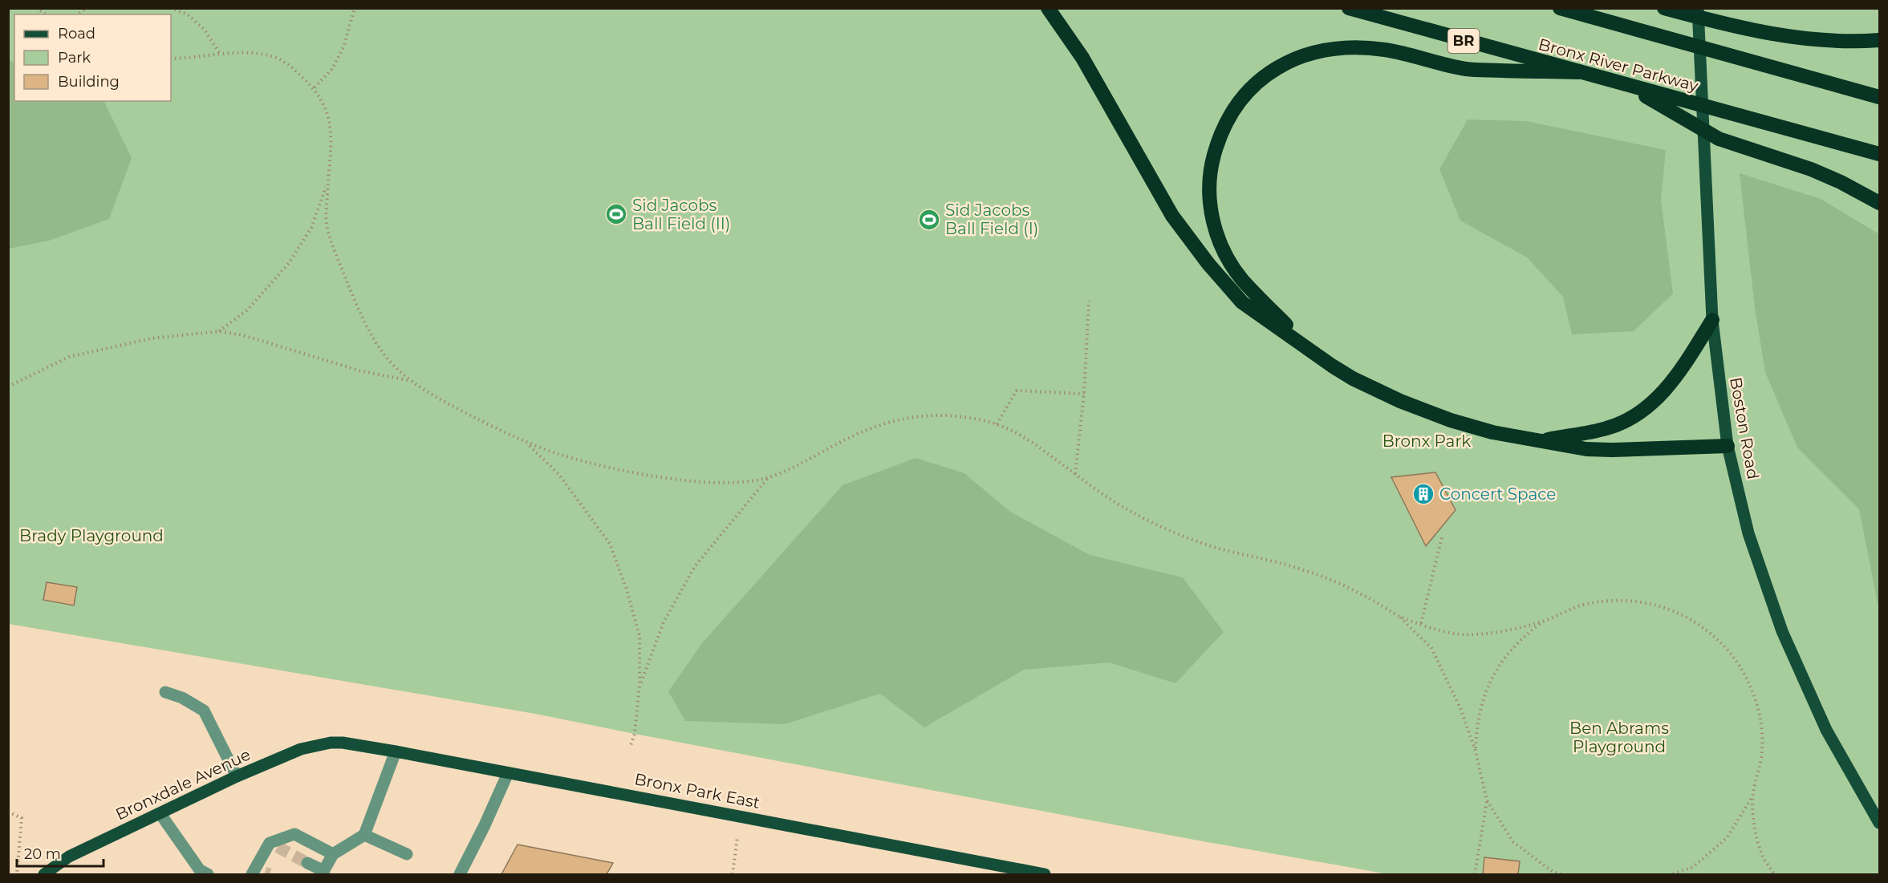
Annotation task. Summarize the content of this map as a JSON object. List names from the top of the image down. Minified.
{"streets":{"highway":["BR","Bronx River Parkway"],"main road":["Boston Road","Bronxdale Avenue","Bronx Park East"]},"crossings":[["Bronxdale Avenue","Bronx Park East"]],"parks":["Bronx Park","Brady Playground","Ben Abrams Playground"],"places":{"sports":["Sid Jacobs Ball Field (II)","Sid Jacobs Ball Field (I)"],"building":["Concert Space"]},"legend":["Road","Park","Building"],"scale_bar":"20 m"}
